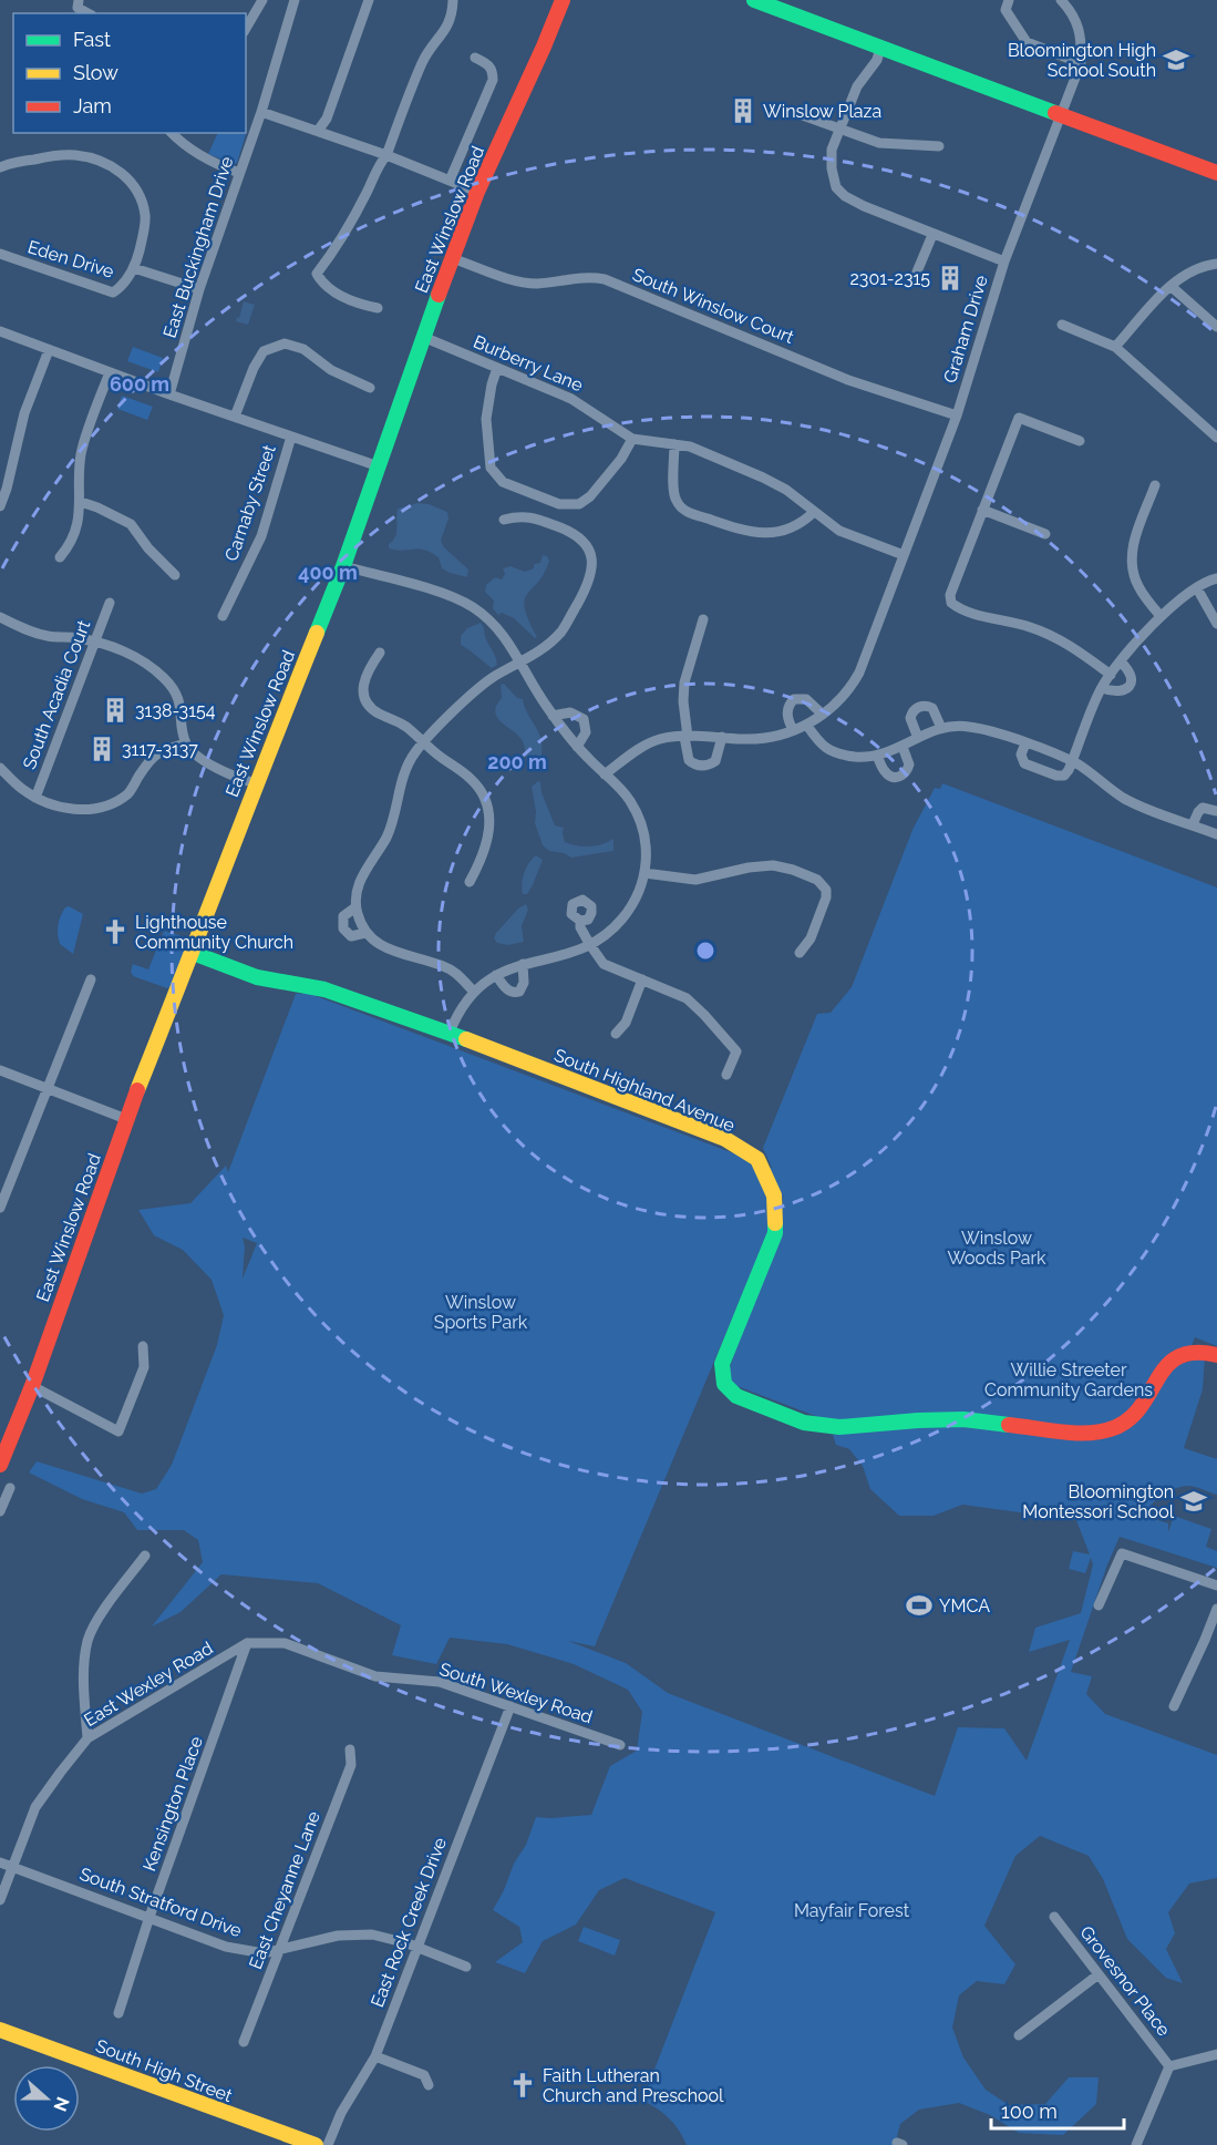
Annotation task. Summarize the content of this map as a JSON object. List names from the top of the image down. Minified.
{"streets":{"street":["East Winslow Road","East Buckingham Drive","Eden Drive","South Winslow Court","Graham Drive","Burberry Lane","Carnaby Street","South Acadia Court","South Highland Avenue","East Wexley Road","South Wexley Road","Kensington Place","East Cheyanne Lane","South Stratford Drive","East Rock Creek Drive","Grovesnor Place","South High Street"]},"crossings":[["East Winslow Road","South Winslow Court"],["East Winslow Road","Burberry Lane"],["East Winslow Road","South Highland Avenue"],["East Buckingham Drive","Eden Drive"],["South Winslow Court","Graham Drive"],["Graham Drive","Burberry Lane"],["East Wexley Road","South Wexley Road"],["East Wexley Road","Kensington Place"],["East Wexley Road","South Stratford Drive"],["South Wexley Road","Kensington Place"],["South Wexley Road","East Rock Creek Drive"],["Kensington Place","South Stratford Drive"],["East Cheyanne Lane","South Stratford Drive"],["South Stratford Drive","East Rock Creek Drive"]],"parks":["Winslow Woods Park","Winslow Sports Park","Willie Streeter Community Gardens","Mayfair Forest"],"places":{"school or university":["Bloomington High School South","Bloomington Montessori School"],"building":["Winslow Plaza","2301-2315","3138-3154","3117-3137"],"church":["Lighthouse Community Church","Faith Lutheran Church and Preschool"],"sports":["YMCA"]},"legend":["Fast","Slow","Jam"],"scale_bar":"100 m","north":"right","rings":["600 m","400 m","200 m"]}
